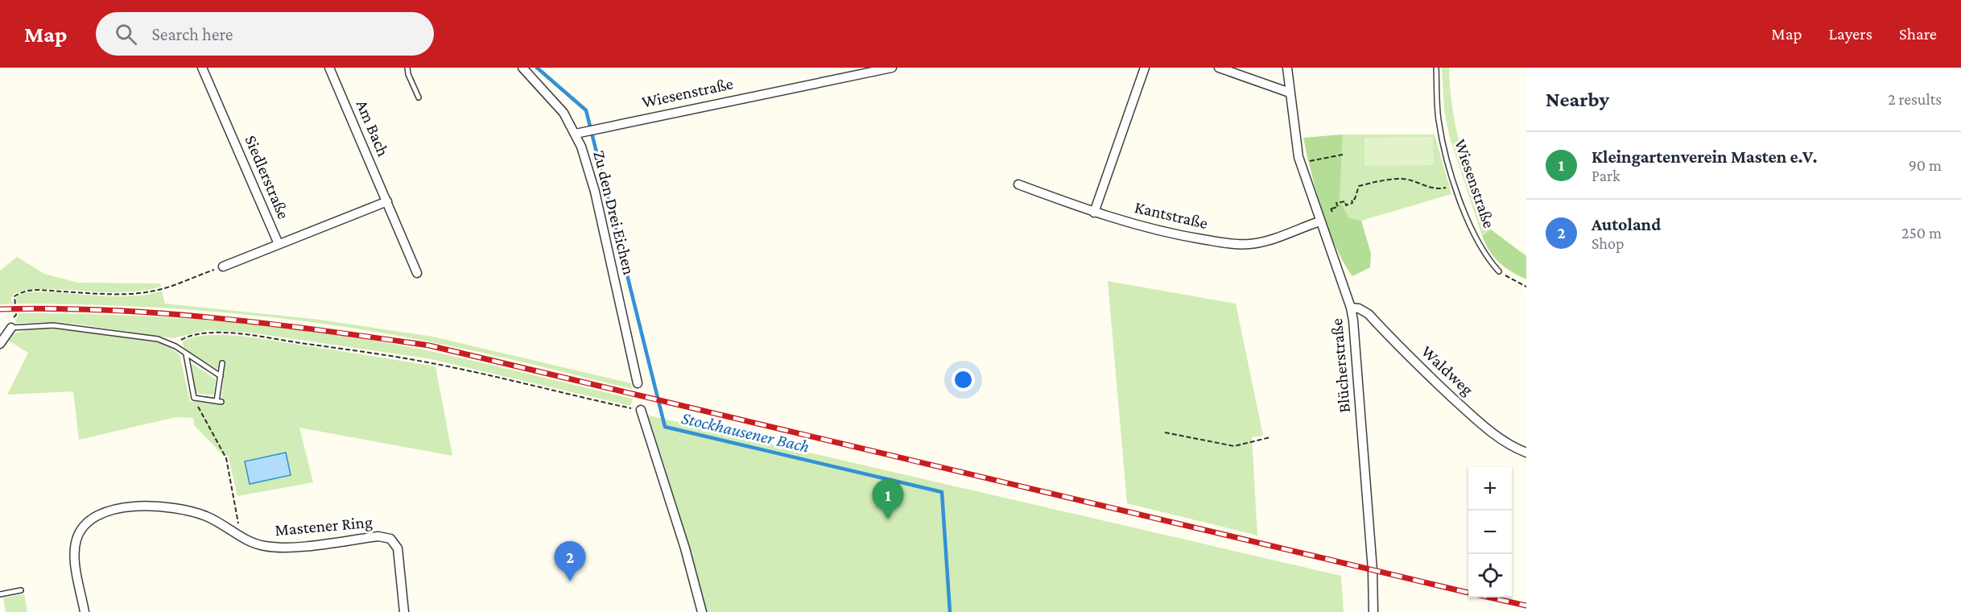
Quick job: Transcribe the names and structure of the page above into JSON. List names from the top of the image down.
{
  "streets": {
    "street": [
      "Wiesenstraße",
      "Am Bach",
      "Siedlerstraße",
      "Zu den Drei Eichen",
      "Kantstraße",
      "Blücherstraße",
      "Waldweg",
      "Mastener Ring"
    ]
  },
  "crossings": [
    ["Wiesenstraße", "Zu den Drei Eichen"],
    ["Kantstraße", "Blücherstraße"],
    ["Blücherstraße", "Waldweg"]
  ],
  "water": ["Stockhausener Bach"],
  "page": {
    "header": "Map",
    "search": "Search here",
    "nav": ["Map", "Layers", "Share"],
    "heading": ["Nearby", "2 results"],
    "list": [
      {
        "mark": "1",
        "name": "Kleingartenverein Masten e.V.",
        "note": "Park",
        "value": "90 m"
      },
      {
        "mark": "2",
        "name": "Autoland",
        "note": "Shop",
        "value": "250 m"
      }
    ],
    "map_buttons": ["+", "−"],
    "pins": ["1", "2"]
  }
}
